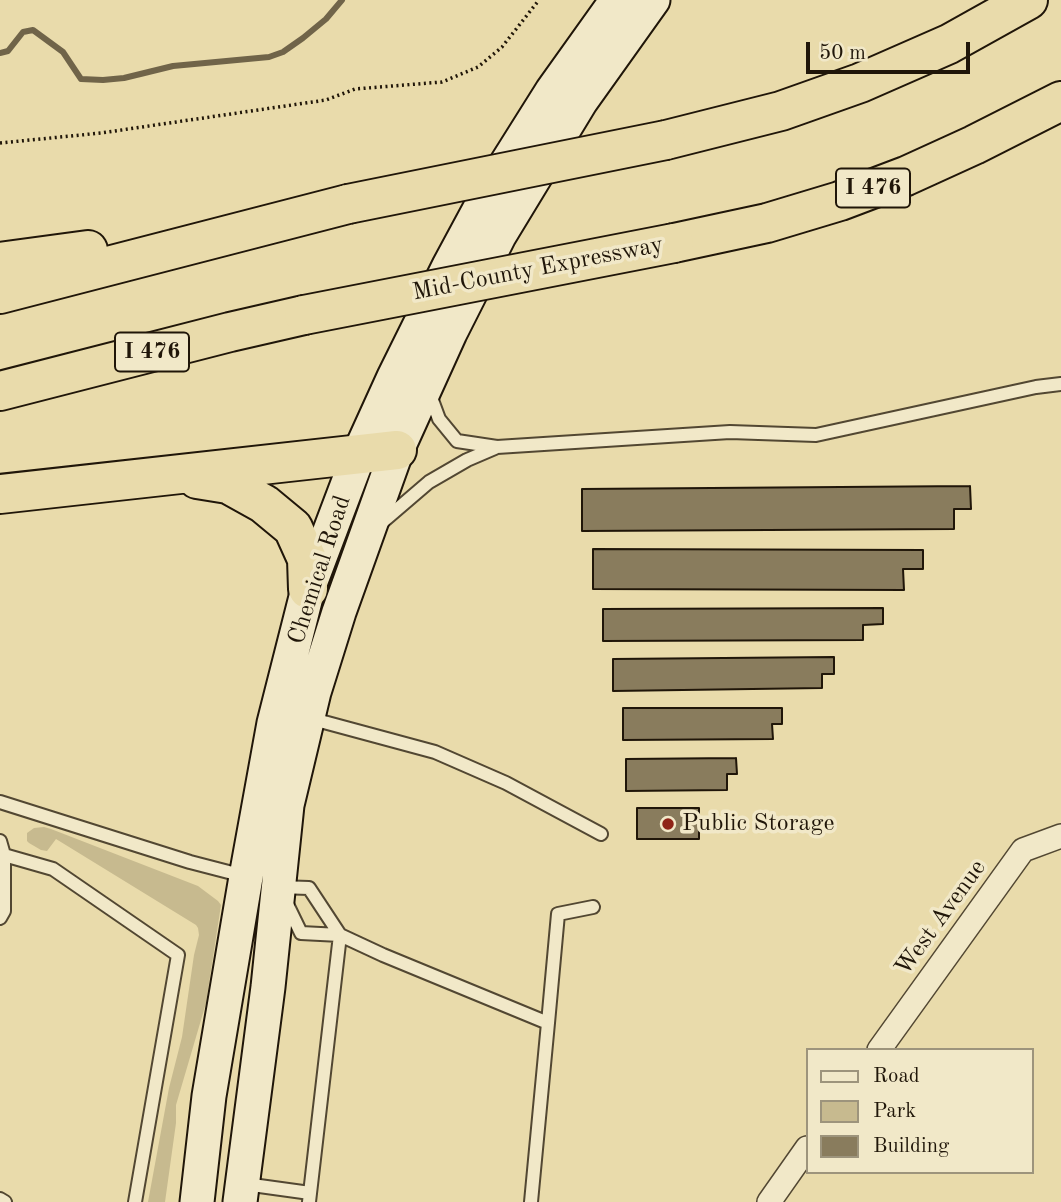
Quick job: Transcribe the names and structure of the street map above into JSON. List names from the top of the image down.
{
  "streets": {
    "highway": ["I 476", "Mid-County Expressway"],
    "main road": ["Chemical Road"],
    "street": ["West Avenue"]
  },
  "places": ["Public Storage"],
  "legend": ["Road", "Park", "Building"],
  "scale_bar": "50 m"
}
